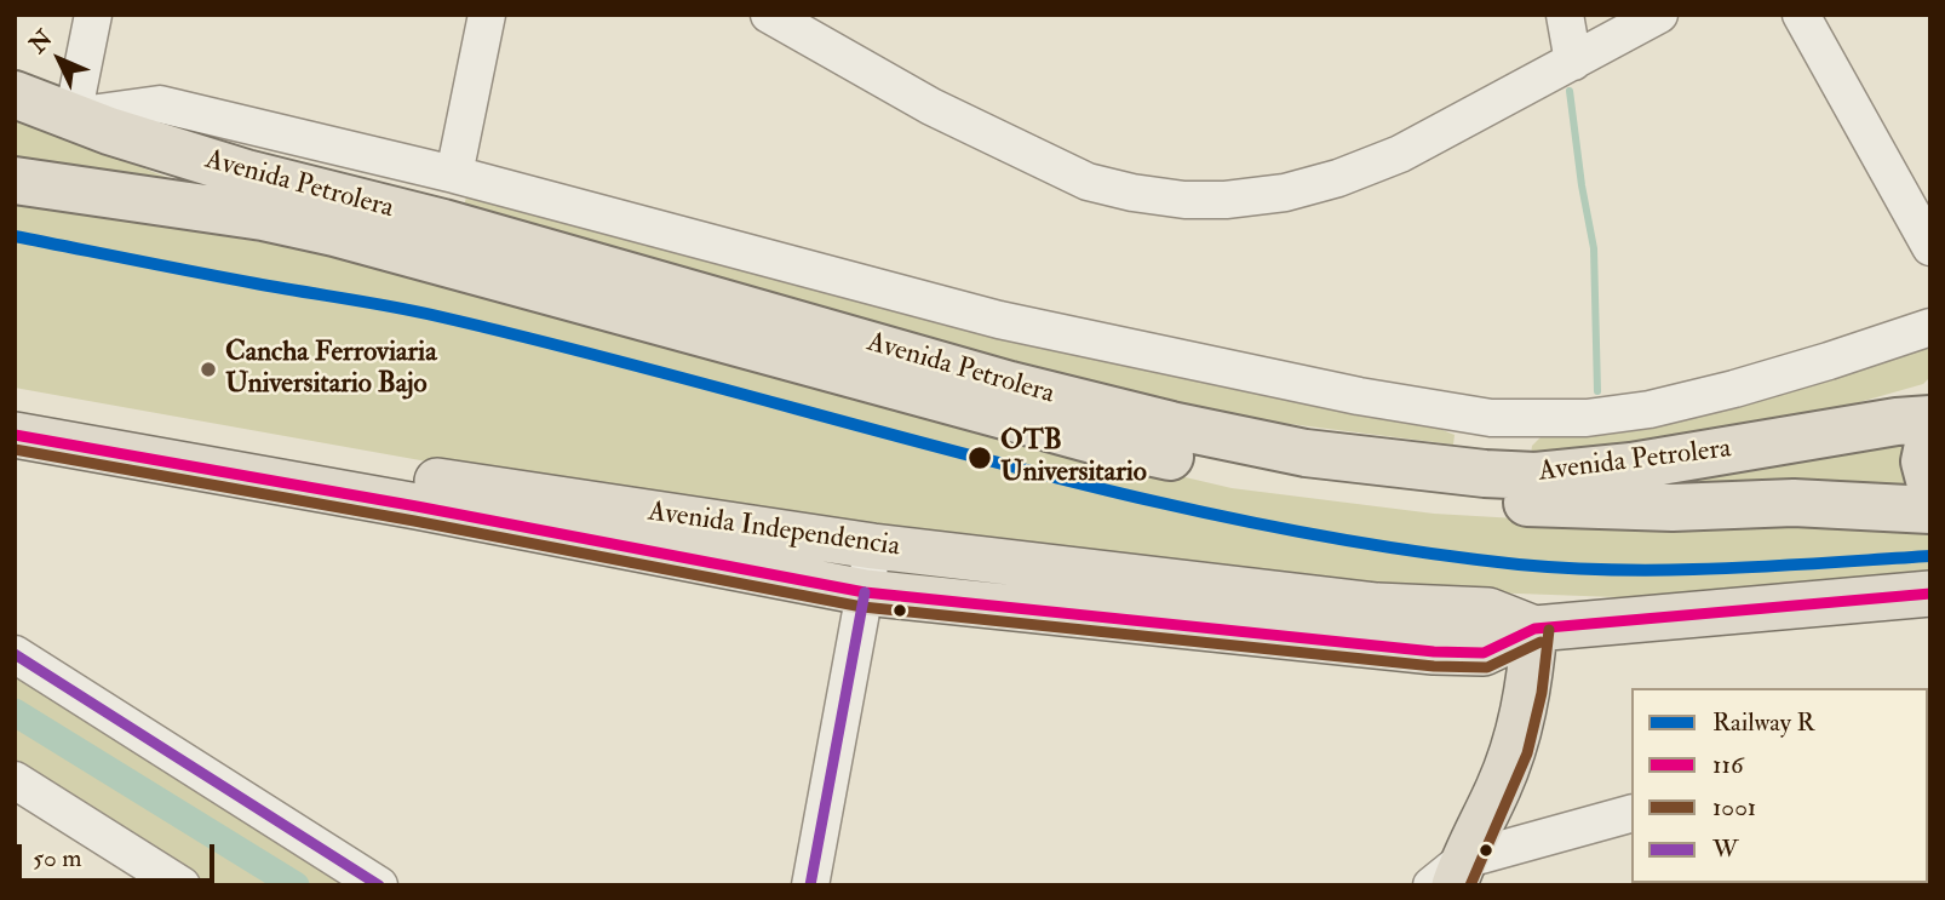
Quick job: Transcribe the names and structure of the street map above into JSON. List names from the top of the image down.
{
  "streets": {
    "highway": ["Avenida Petrolera"],
    "main road": ["Avenida Independencia"]
  },
  "places": ["Cancha Ferroviaria Universitario Bajo", "OTB Universitario"],
  "lines": [
    "rail line R",
    "transit line 116",
    "transit line 1001",
    "transit line W"
  ],
  "legend": [
    "Railway R",
    "116",
    "1001",
    "W"
  ],
  "scale_bar": "50 m",
  "north": "top left"
}
